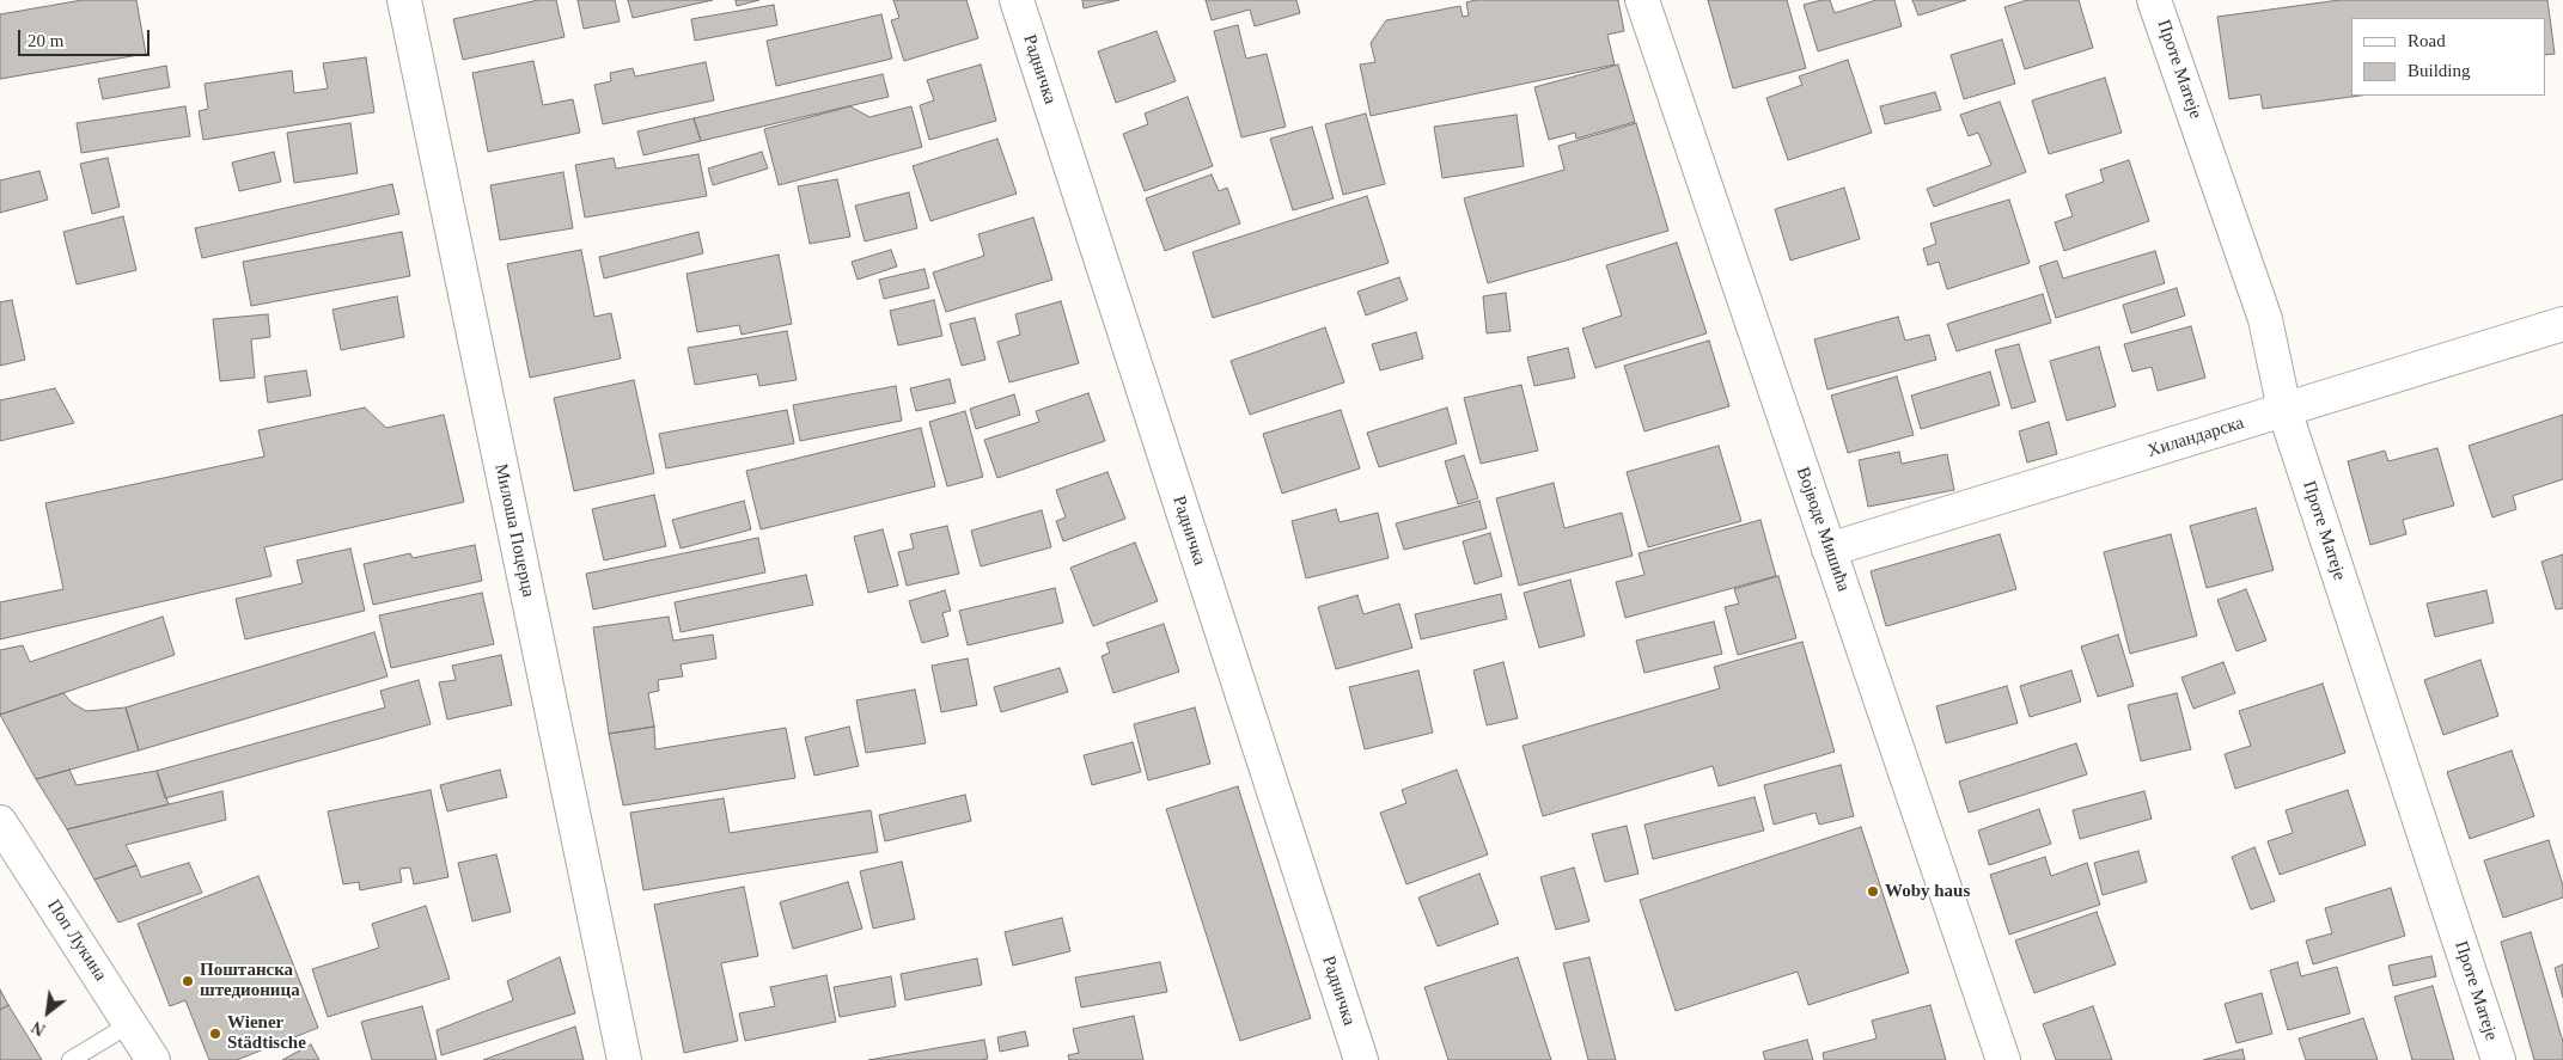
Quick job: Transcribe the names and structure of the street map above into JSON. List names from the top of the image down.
{
  "streets": {
    "street": [
      "Радничка",
      "Проте Матеје",
      "Хиландарска",
      "Војводе Мишића",
      "Милоша Поцерца",
      "Поп Лукина"
    ]
  },
  "crossings": [
    ["Проте Матеје", "Хиландарска"],
    ["Хиландарска", "Војводе Мишића"]
  ],
  "places": ["Woby haus", "Поштанска штедионица", "Wiener Städtische"],
  "legend": ["Road", "Building"],
  "scale_bar": "20 m",
  "north": "bottom left"
}
